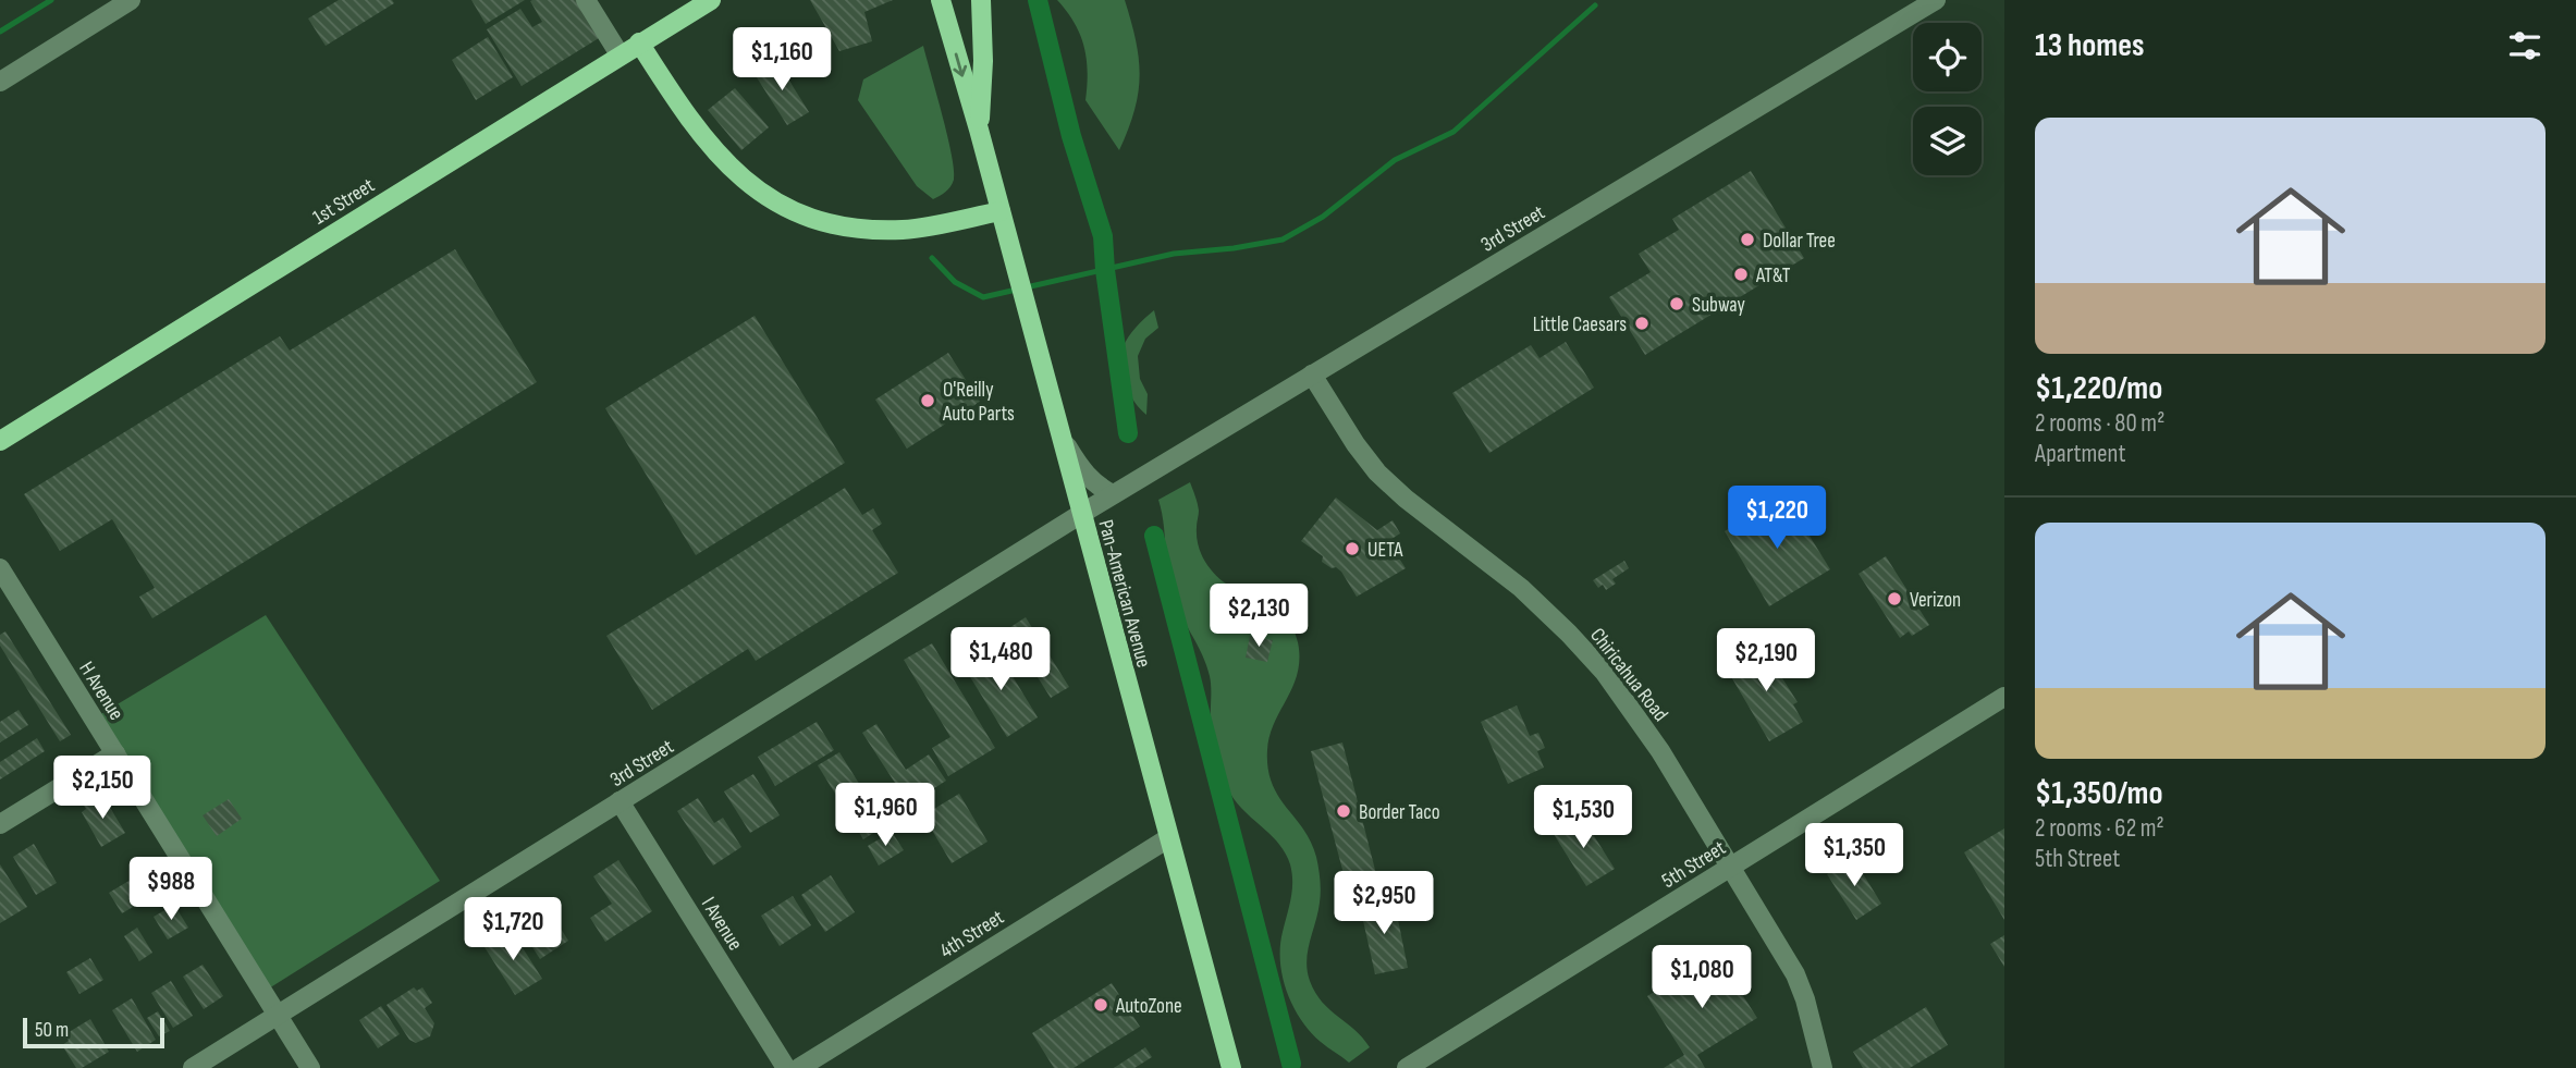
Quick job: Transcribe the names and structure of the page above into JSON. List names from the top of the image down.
{
  "streets": {
    "main road": ["1st Street", "Pan-American Avenue"],
    "street": [
      "3rd Street",
      "Chiricahua Road",
      "H Avenue",
      "5th Street",
      "I Avenue",
      "4th Street"
    ]
  },
  "crossings": [
    ["3rd Street", "Pan-American Avenue"],
    ["3rd Street", "Chiricahua Road"],
    ["3rd Street", "H Avenue"],
    ["3rd Street", "I Avenue"],
    ["Pan-American Avenue", "4th Street"],
    ["Chiricahua Road", "5th Street"]
  ],
  "places": [
    "Dollar Tree",
    "AT&T",
    "Subway",
    "Little Caesars",
    "O'Reilly Auto Parts",
    "UETA",
    "Verizon",
    "Border Taco",
    "AutoZone"
  ],
  "scale_bar": "50 m",
  "page": {
    "heading": "13 homes",
    "price": [
      "$1,160",
      "$1,220",
      "$2,130",
      "$1,480",
      "$2,190",
      "$2,150",
      "$1,960",
      "$1,530",
      "$1,350",
      "$988",
      "$2,950",
      "$1,720",
      "$1,080"
    ],
    "list": [
      {
        "name": "$1,220/mo",
        "note": "2 rooms · 80 m² · Apartment"
      },
      {
        "name": "$1,350/mo",
        "note": "2 rooms · 62 m² · 5th Street"
      }
    ],
    "scale": "50 m"
  }
}
